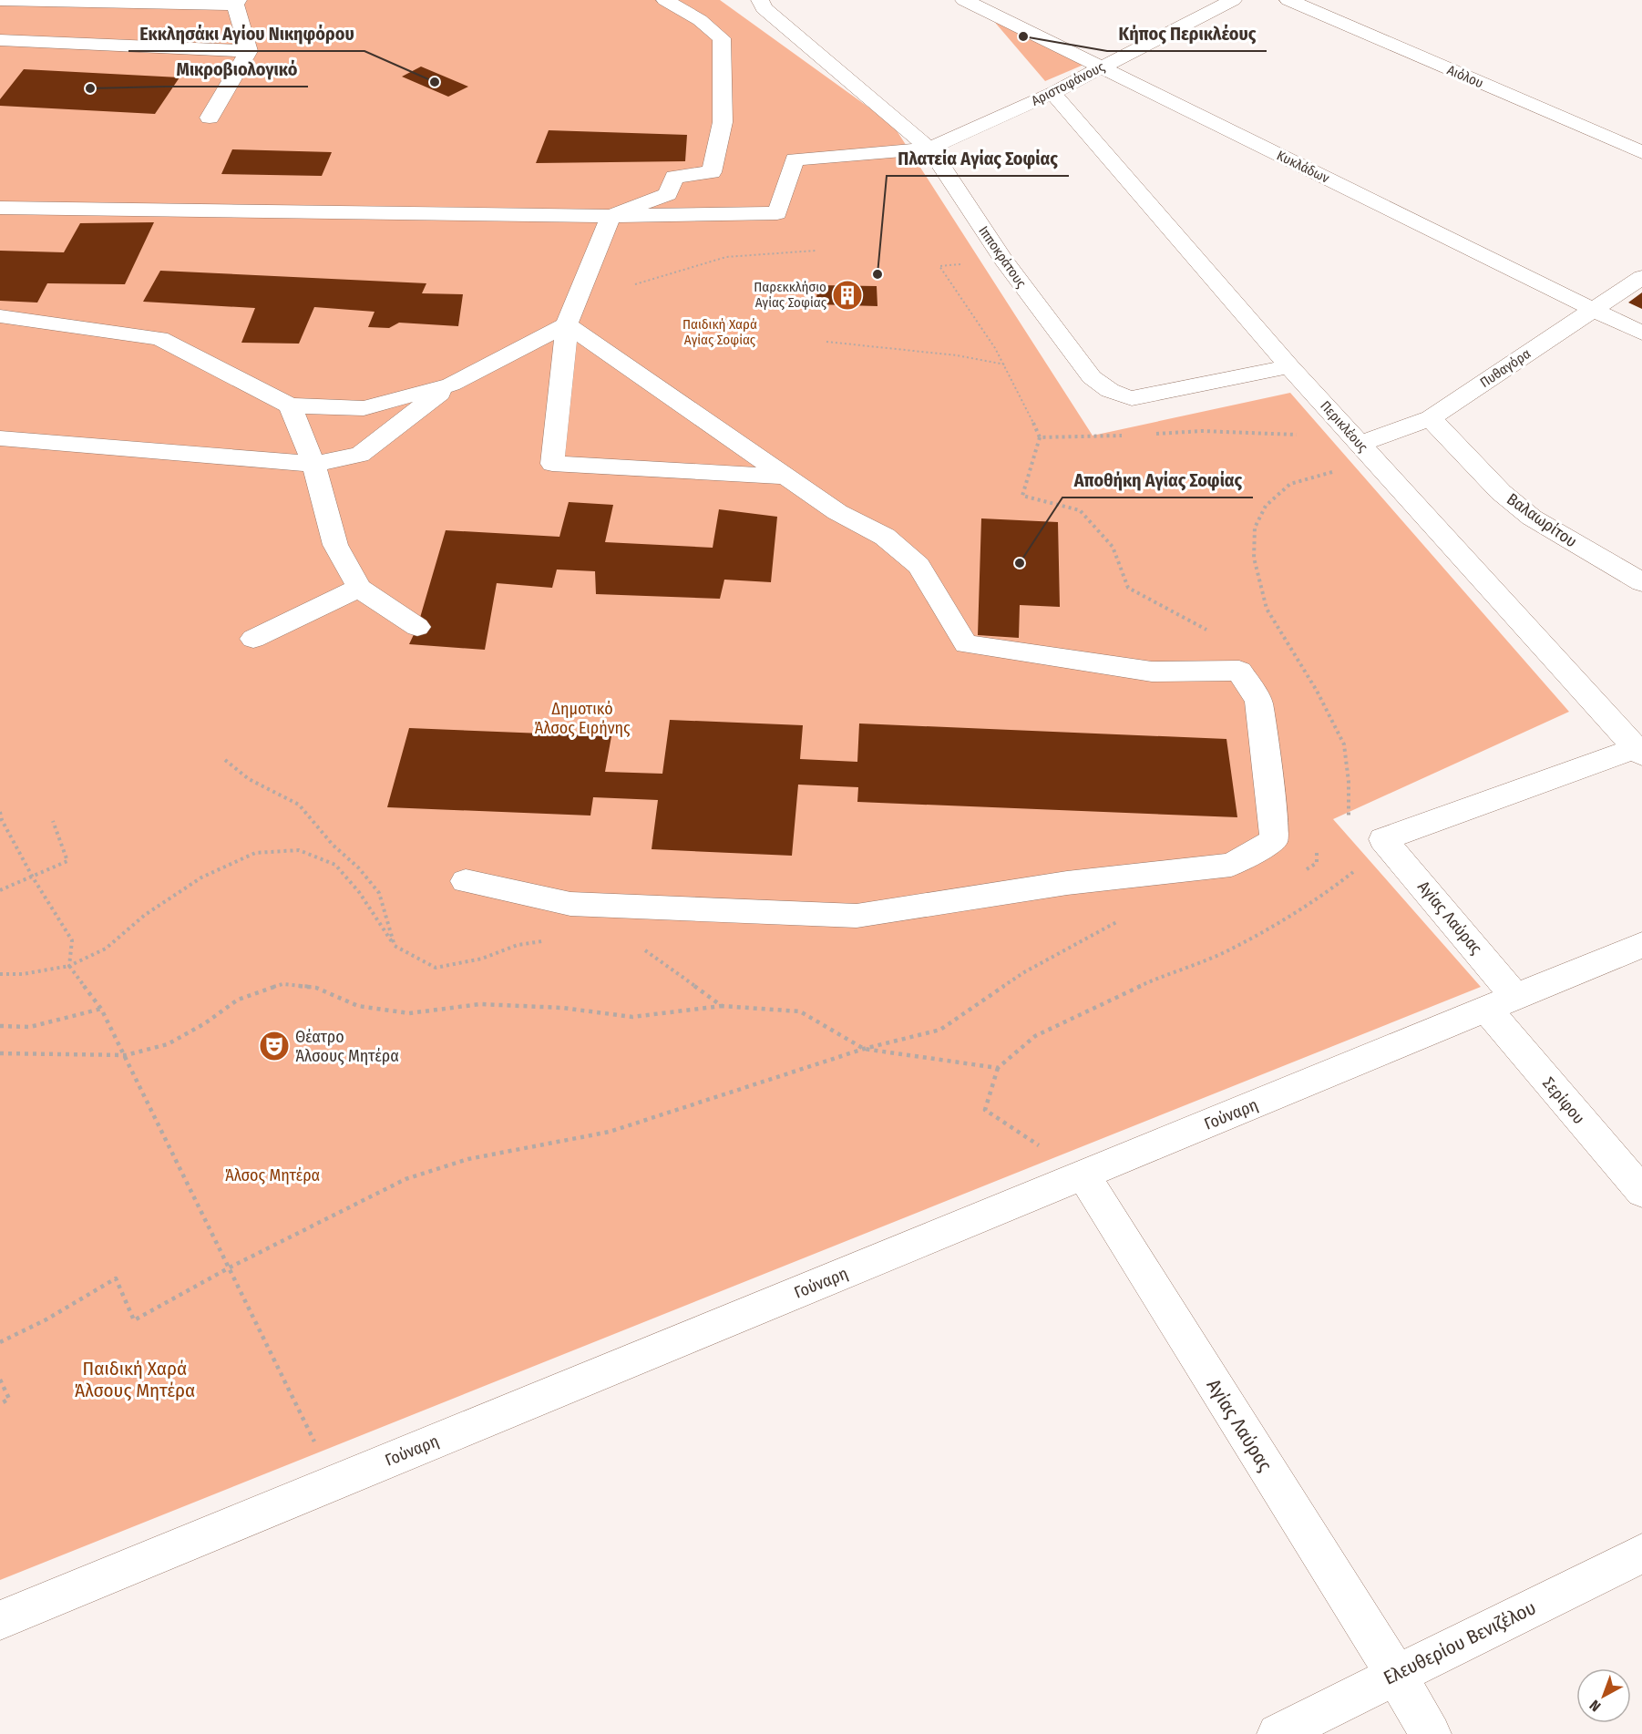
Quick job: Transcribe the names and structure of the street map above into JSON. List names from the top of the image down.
{
  "streets": {
    "street": [
      "Αιόλου",
      "Αριστοφάνους",
      "Κυκλάδων",
      "Ιπποκράτους",
      "Πυθαγόρα",
      "Περικλέους",
      "Βαλαωρίτου",
      "Αγίας Λαύρας",
      "Σερίφου",
      "Γούναρη",
      "Ελευθερίου Βενιζέλου"
    ]
  },
  "crossings": [
    ["Αριστοφάνους", "Κυκλάδων"],
    ["Αριστοφάνους", "Ιπποκράτους"],
    ["Αριστοφάνους", "Περικλέους"],
    ["Κυκλάδων", "Πυθαγόρα"],
    ["Ιπποκράτους", "Περικλέους"],
    ["Πυθαγόρα", "Περικλέους"],
    ["Πυθαγόρα", "Βαλαωρίτου"],
    ["Περικλέους", "Αγίας Λαύρας"],
    ["Αγίας Λαύρας", "Σερίφου"],
    ["Αγίας Λαύρας", "Γούναρη"],
    ["Αγίας Λαύρας", "Ελευθερίου Βενιζέλου"],
    ["Σερίφου", "Γούναρη"]
  ],
  "parks": [
    "Παιδική Χαρά Αγίας Σοφίας",
    "Δημοτικό Άλσος Ειρήνης",
    "Άλσος Μητέρα",
    "Παιδική Χαρά Άλσους Μητέρα"
  ],
  "places": {
    "other": [
      "Κήπος Περικλέους",
      "Εκκλησάκι Αγίου Νικηφόρου",
      "Μικροβιολογικό",
      "Πλατεία Αγίας Σοφίας",
      "Αποθήκη Αγίας Σοφίας"
    ],
    "building": ["Παρεκκλήσιο Αγίας Σοφίας"],
    "theatre": ["Θέατρο Άλσους Μητέρα"]
  },
  "north": "bottom left"
}
